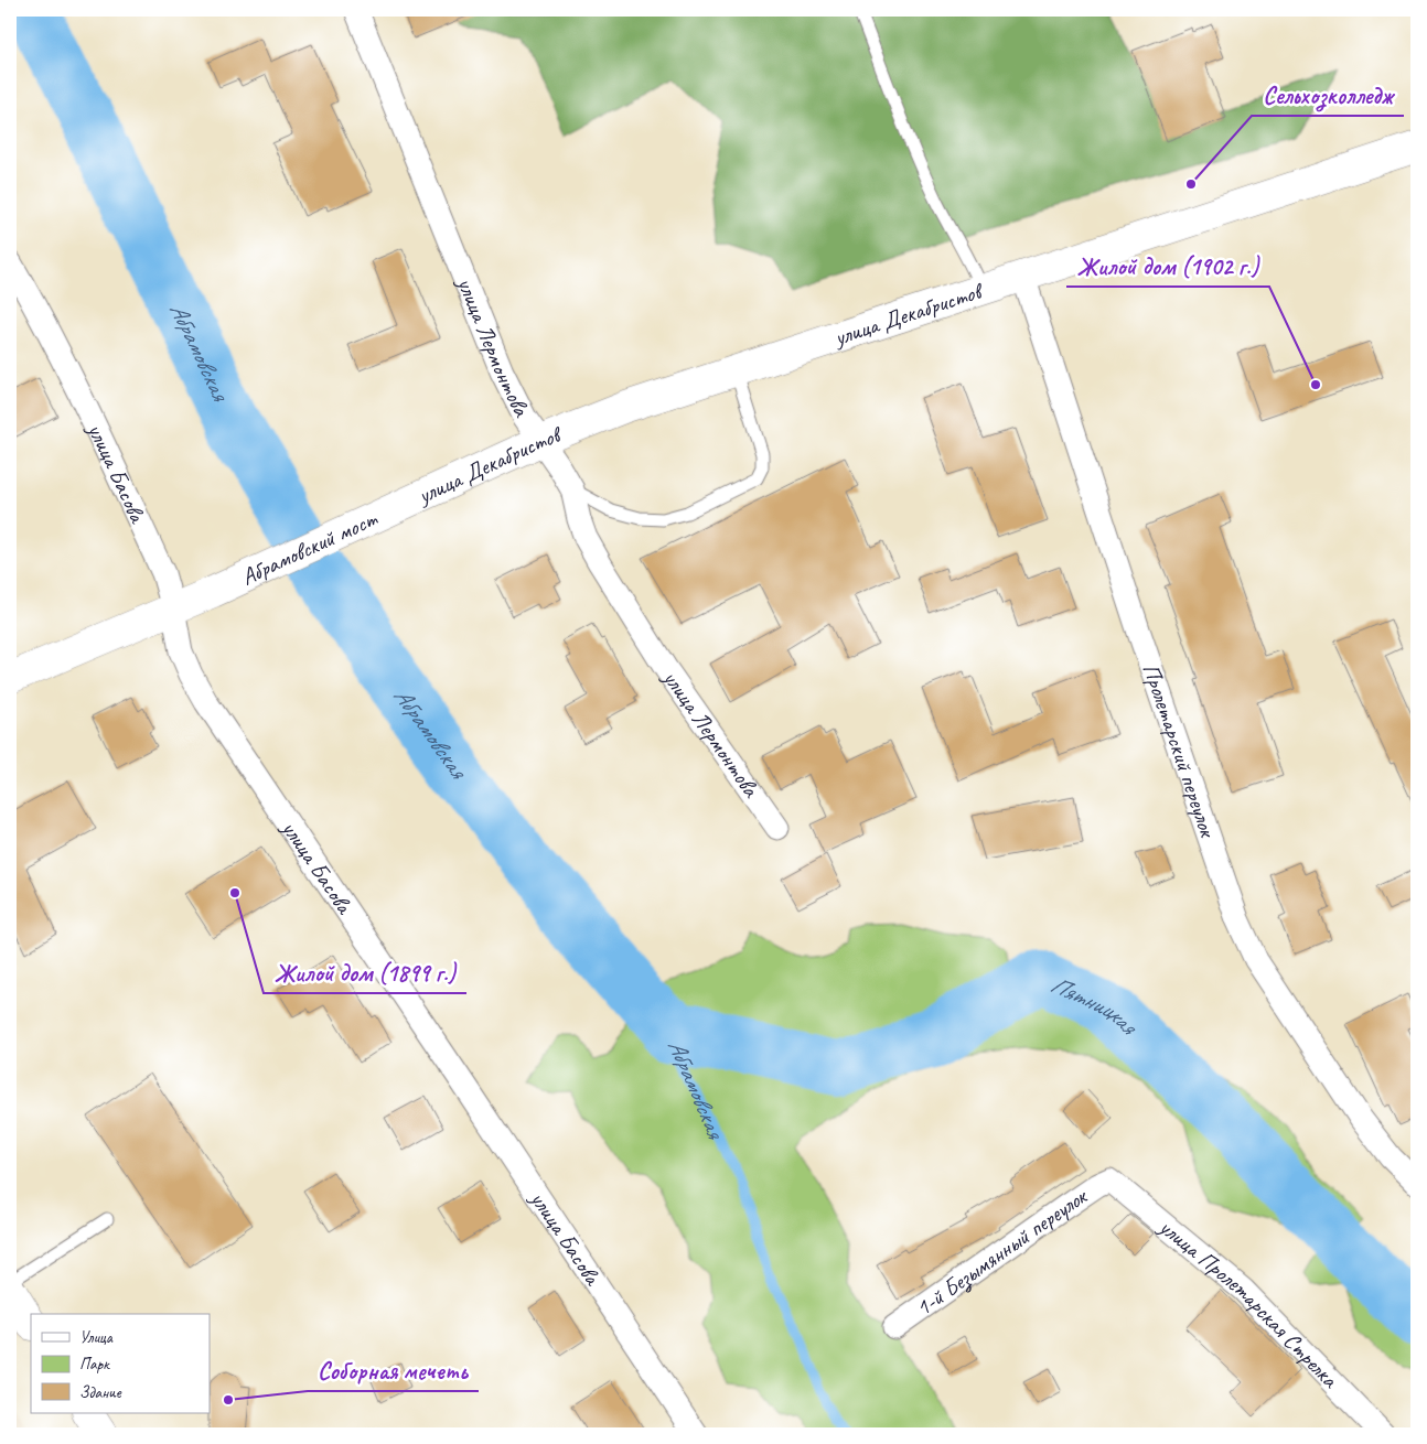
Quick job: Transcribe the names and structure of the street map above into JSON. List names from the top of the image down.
{
  "streets": {
    "street": [
      "улица Декабристов",
      "улица Лермонтова",
      "улица Басова",
      "Абрамовский мост",
      "Пролетарский переулок",
      "1-й Безымянный переулок",
      "улица Пролетарская Стрелка"
    ]
  },
  "crossings": [
    ["улица Декабристов", "улица Лермонтова"],
    ["улица Декабристов", "Абрамовский мост"],
    ["улица Декабристов", "Пролетарский переулок"],
    ["улица Басова", "Абрамовский мост"],
    ["1-й Безымянный переулок", "улица Пролетарская Стрелка"]
  ],
  "water": ["Абрамовская", "Пятницкая"],
  "places": [
    "Сельхозколледж",
    "Жилой дом (1902 г.)",
    "Жилой дом (1899 г.)",
    "Соборная мечеть"
  ],
  "legend": ["Улица", "Парк", "Здание"]
}
